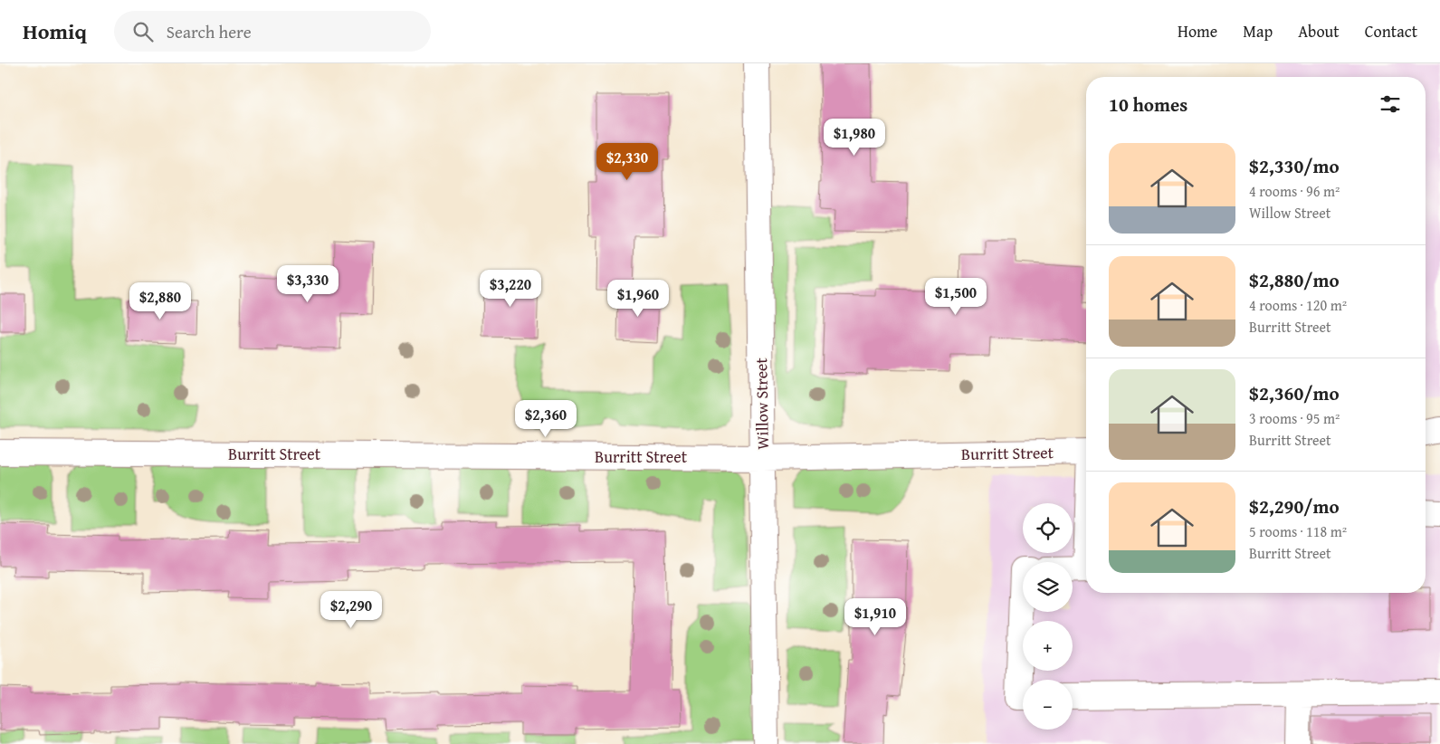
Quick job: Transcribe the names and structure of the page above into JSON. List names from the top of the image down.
{
  "streets": {
    "street": ["Willow Street", "Burritt Street"]
  },
  "crossings": [
    ["Willow Street", "Burritt Street"]
  ],
  "page": {
    "header": "Homiq",
    "search": "Search here",
    "nav": [
      "Home",
      "Map",
      "About",
      "Contact"
    ],
    "heading": "10 homes",
    "price": [
      "$1,980",
      "$2,330",
      "$3,330",
      "$3,220",
      "$1,500",
      "$1,960",
      "$2,880",
      "$2,360",
      "$2,290",
      "$1,910"
    ],
    "list": [
      {
        "name": "$2,330/mo",
        "note": "4 rooms · 96 m² · Willow Street"
      },
      {
        "name": "$2,880/mo",
        "note": "4 rooms · 120 m² · Burritt Street"
      },
      {
        "name": "$2,360/mo",
        "note": "3 rooms · 95 m² · Burritt Street"
      },
      {
        "name": "$2,290/mo",
        "note": "5 rooms · 118 m² · Burritt Street"
      }
    ],
    "map_buttons": ["+", "−"]
  }
}
